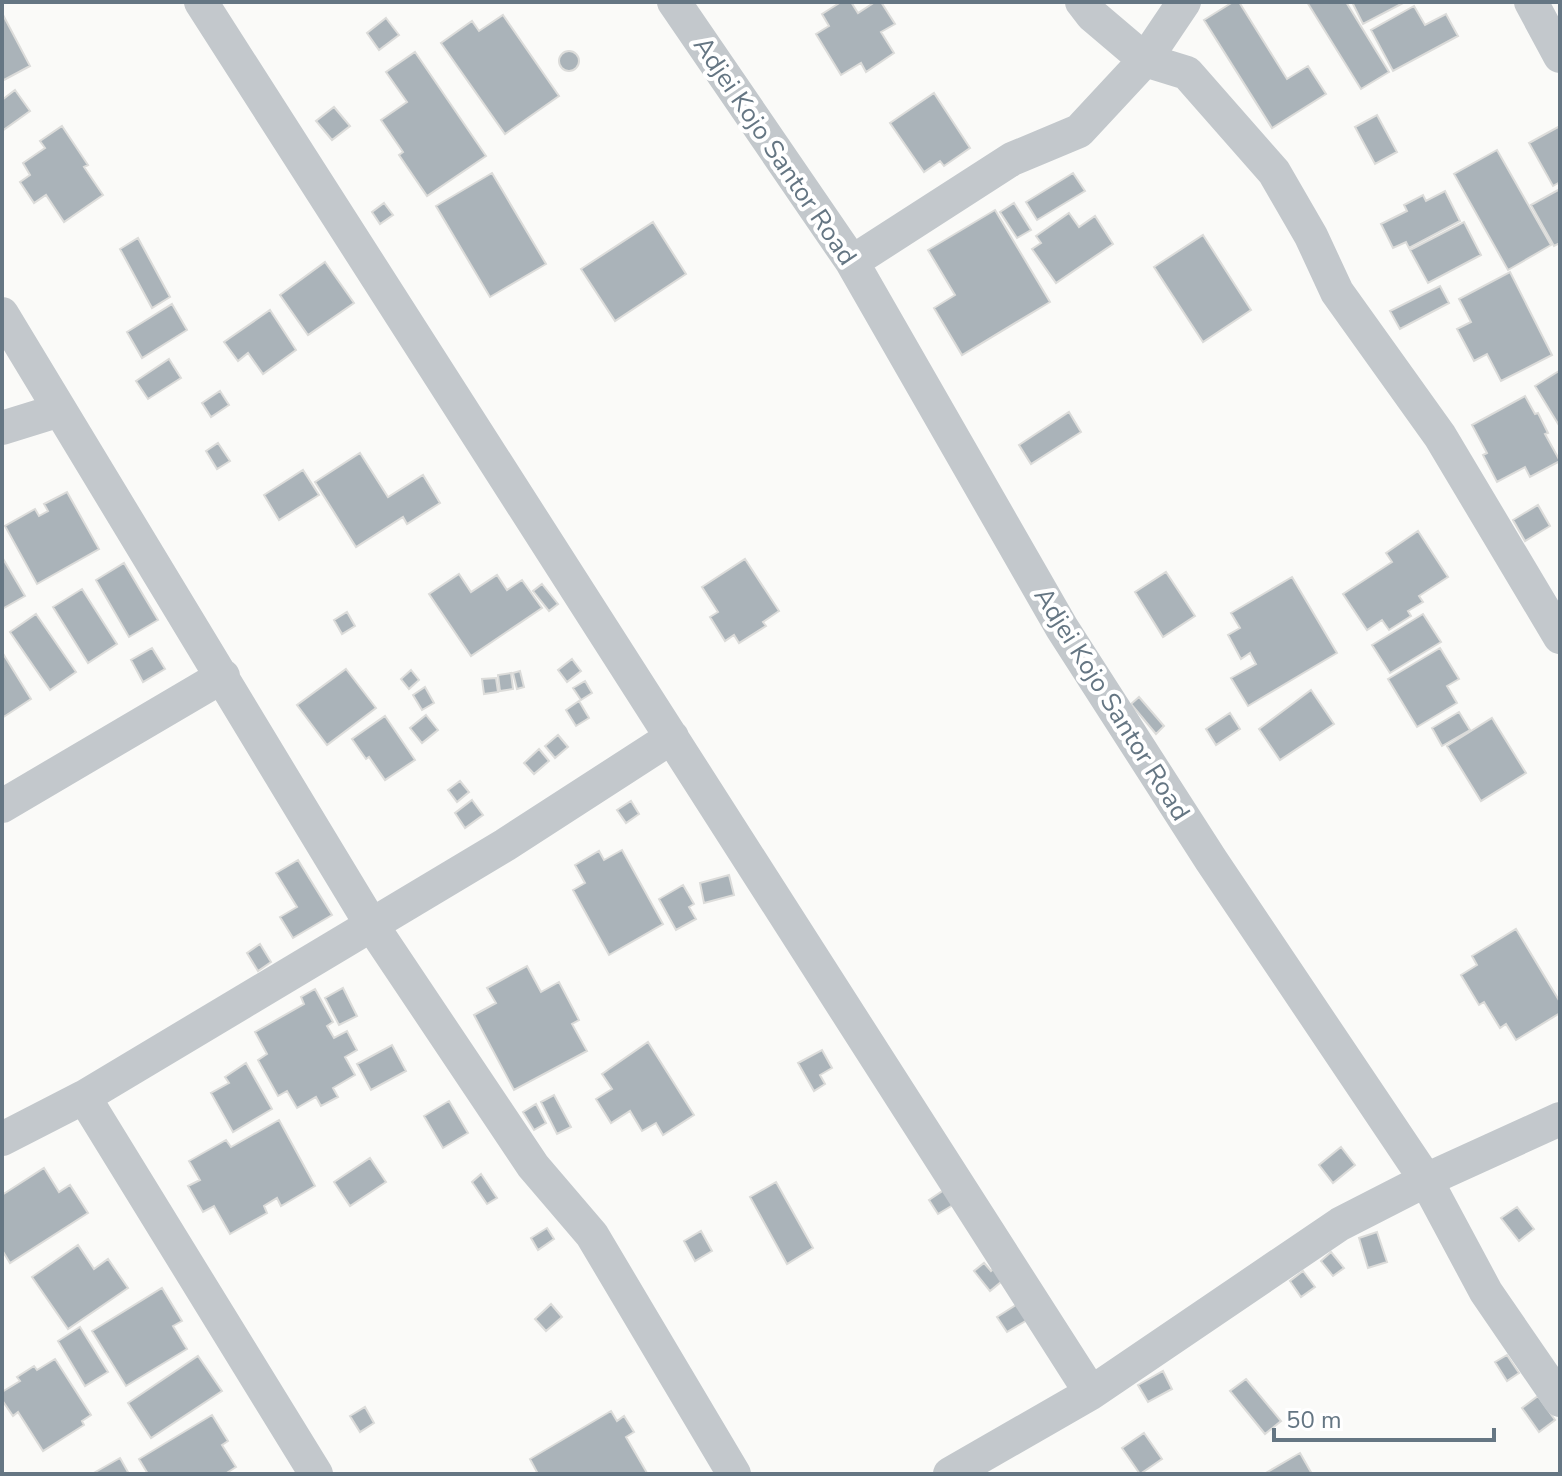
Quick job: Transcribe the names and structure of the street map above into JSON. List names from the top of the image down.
{
  "streets": {
    "street": ["Adjei Kojo Santor Road"]
  },
  "scale_bar": "50 m"
}
